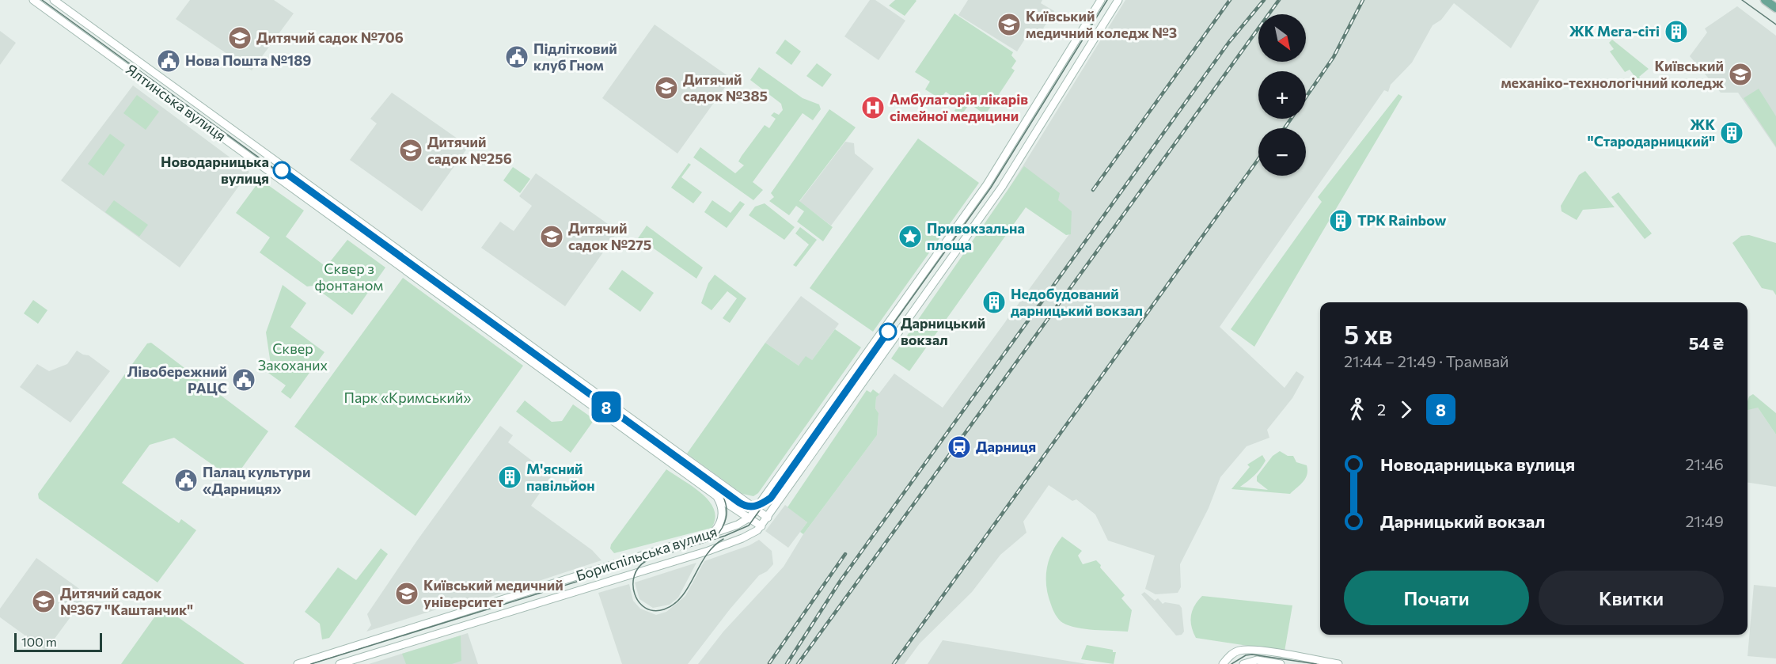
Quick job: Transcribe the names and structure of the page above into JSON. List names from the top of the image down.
{
  "streets": {
    "main road": ["Ялтинська вулиця", "Бориспільська вулиця"]
  },
  "crossings": [
    ["Ялтинська вулиця", "Бориспільська вулиця"]
  ],
  "parks": ["Сквер з фонтаном", "Сквер Закоханих", "Парк «Кримський»"],
  "places": {
    "school or university": [
      "Київський медичний коледж №3",
      "Дитячий садок №706",
      "Київський механіко-технологічний коледж",
      "Дитячий садок №385",
      "Дитячий садок №256",
      "Дитячий садок №275",
      "Київський медичний університет",
      "Дитячий садок №367 \"Каштанчик\""
    ],
    "building": [
      "ЖК Мега-сіті",
      "ЖК \"Стародарницкий\"",
      "ТРК Rainbow",
      "Недобудований дарницький вокзал",
      "М'ясний павільйон"
    ],
    "public building": [
      "Підлітковий клуб Гном",
      "Нова Пошта №189",
      "Лівобережний РАЦС",
      "Палац культури «Дарниця»"
    ],
    "hospital": ["Амбулаторія лікарів сімейної медицини"],
    "other": ["Новодарницька вулиця", "Дарницький вокзал"],
    "place": ["Привокзальна площа"],
    "station": ["Дарниця"]
  },
  "lines": ["tram line 8"],
  "scale_bar": "100 m",
  "north": "bottom right",
  "page": {
    "on_map": "8",
    "map_buttons": ["+", "−"],
    "heading": ["5 хв", "21:44 – 21:49 · Трамвай", "54 ₴"],
    "legs": ["2", "8"],
    "list": [
      {
        "name": "Новодарницька вулиця",
        "value": "21:46"
      },
      {
        "name": "Дарницький вокзал",
        "value": "21:49"
      }
    ],
    "buttons": ["Почати", "Квитки"],
    "scale": "100 m"
  }
}
